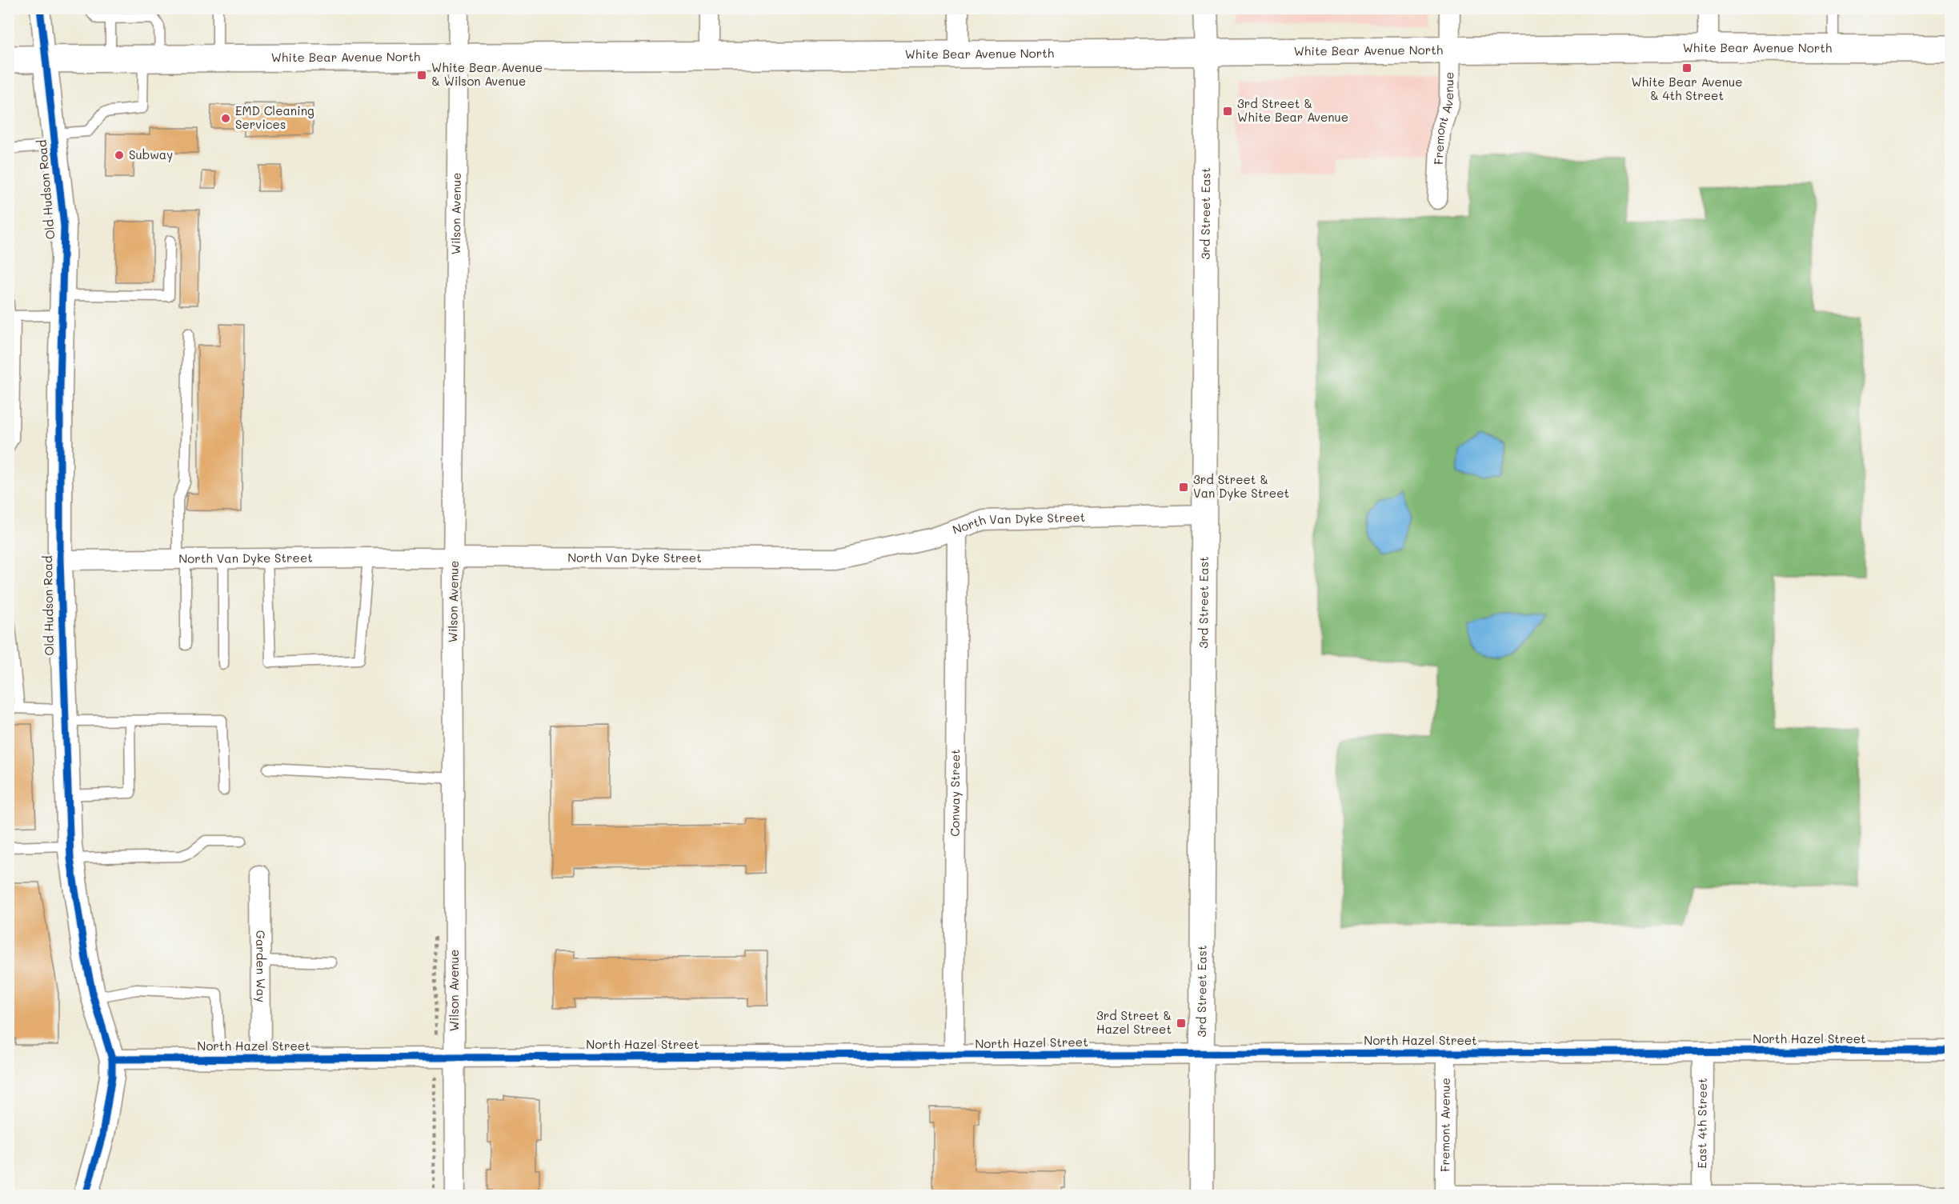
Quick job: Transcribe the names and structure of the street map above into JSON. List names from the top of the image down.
{
  "streets": {
    "main road": ["White Bear Avenue North"],
    "street": [
      "Fremont Avenue",
      "Old Hudson Road",
      "3rd Street East",
      "Wilson Avenue",
      "North Van Dyke Street",
      "Conway Street",
      "Garden Way",
      "North Hazel Street",
      "East 4th Street"
    ]
  },
  "crossings": [
    ["White Bear Avenue North", "Fremont Avenue"],
    ["White Bear Avenue North", "Old Hudson Road"],
    ["White Bear Avenue North", "3rd Street East"],
    ["White Bear Avenue North", "Wilson Avenue"],
    ["Fremont Avenue", "North Hazel Street"],
    ["Old Hudson Road", "North Van Dyke Street"],
    ["Old Hudson Road", "North Hazel Street"],
    ["3rd Street East", "North Van Dyke Street"],
    ["3rd Street East", "North Hazel Street"],
    ["Wilson Avenue", "North Van Dyke Street"],
    ["Wilson Avenue", "North Hazel Street"],
    ["North Van Dyke Street", "Conway Street"],
    ["Conway Street", "North Hazel Street"],
    ["Garden Way", "North Hazel Street"],
    ["North Hazel Street", "East 4th Street"]
  ],
  "places": {
    "transit": [
      "White Bear Avenue & 4th Street",
      "White Bear Avenue & Wilson Avenue",
      "3rd Street & White Bear Avenue",
      "3rd Street & Van Dyke Street",
      "3rd Street & Hazel Street"
    ],
    "other": ["EMD Cleaning Services", "Subway"]
  }
}
